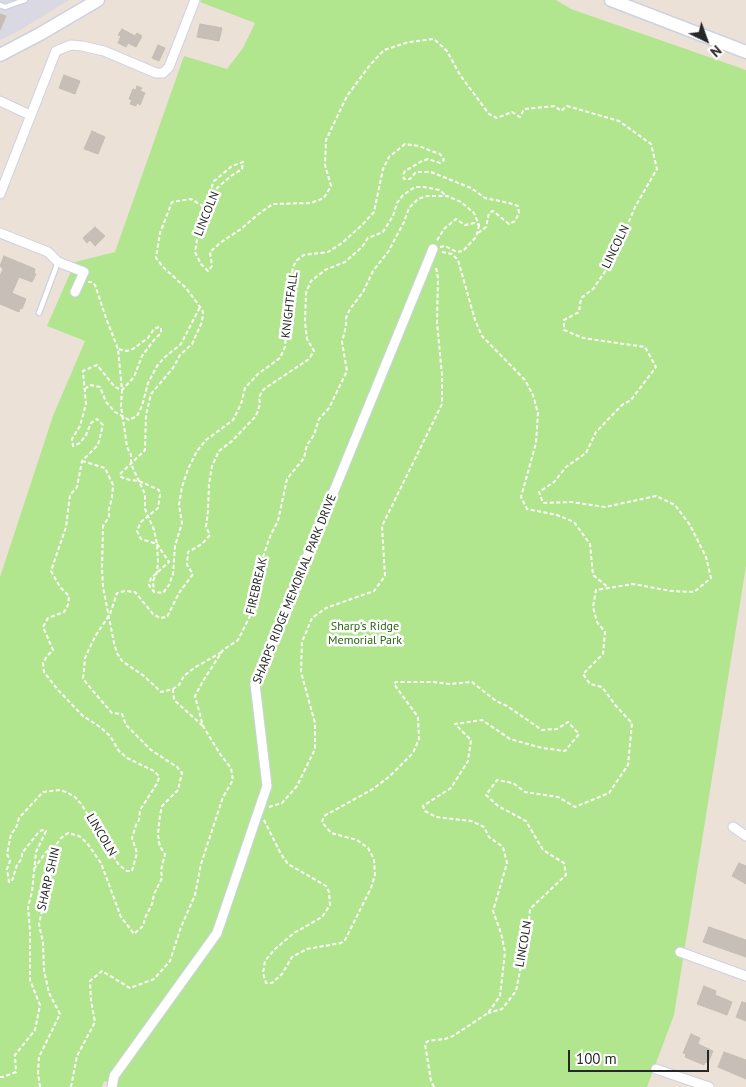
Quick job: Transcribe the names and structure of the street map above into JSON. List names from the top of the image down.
{
  "streets": {
    "street": ["SHARPS RIDGE MEMORIAL PARK DRIVE"],
    "path": [
      "LINCOLN",
      "KNIGHTFALL",
      "FIREBREAK",
      "SHARP SHIN"
    ]
  },
  "crossings": [
    ["FIREBREAK", "SHARP SHIN"]
  ],
  "parks": ["Sharp's Ridge Memorial Park"],
  "scale_bar": "100 m",
  "north": "bottom right"
}
